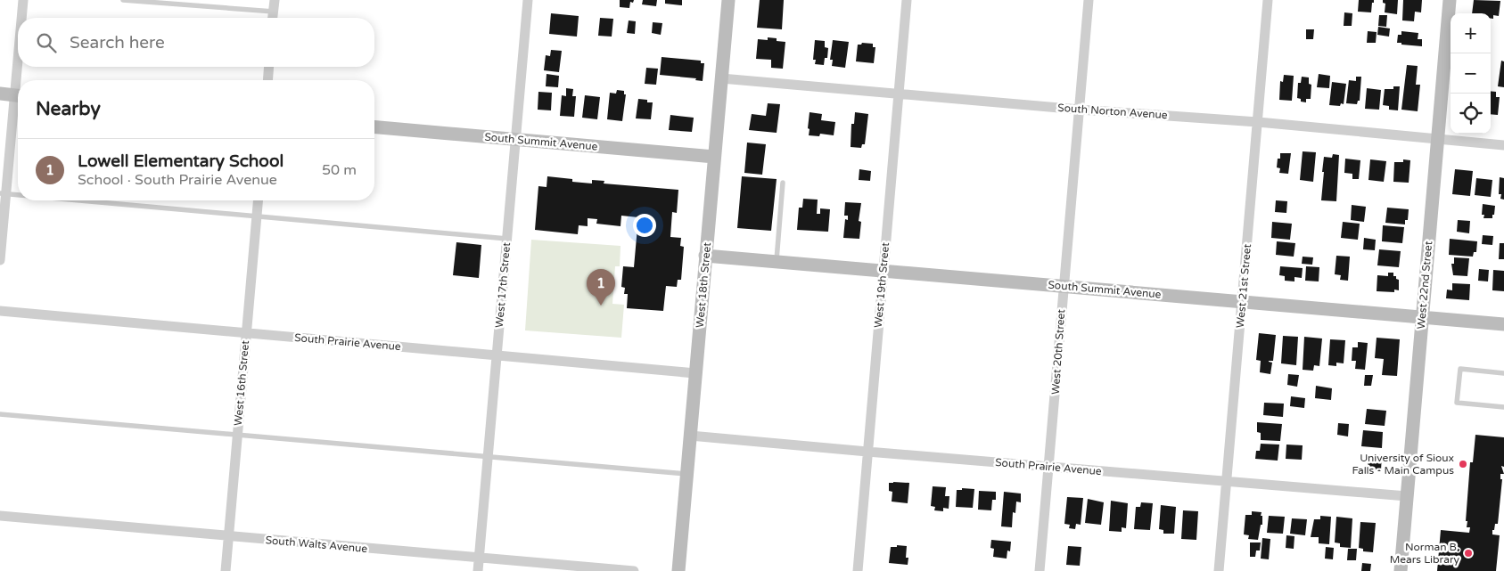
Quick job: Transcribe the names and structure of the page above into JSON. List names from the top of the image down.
{
  "streets": {
    "street": [
      "South Norton Avenue",
      "South Summit Avenue",
      "West 17th Street",
      "West 18th Street",
      "West 19th Street",
      "West 22nd Street",
      "West 21st Street",
      "South Prairie Avenue",
      "West 20th Street",
      "West 16th Street",
      "South Walts Avenue"
    ]
  },
  "crossings": [
    ["South Norton Avenue", "West 18th Street"],
    ["South Norton Avenue", "West 19th Street"],
    ["South Norton Avenue", "West 22nd Street"],
    ["South Norton Avenue", "West 21st Street"],
    ["South Norton Avenue", "West 20th Street"],
    ["South Summit Avenue", "West 17th Street"],
    ["South Summit Avenue", "West 18th Street"],
    ["South Summit Avenue", "West 19th Street"],
    ["South Summit Avenue", "West 22nd Street"],
    ["South Summit Avenue", "West 21st Street"],
    ["South Summit Avenue", "West 20th Street"],
    ["West 17th Street", "South Prairie Avenue"],
    ["West 17th Street", "South Walts Avenue"],
    ["West 18th Street", "South Prairie Avenue"],
    ["West 19th Street", "South Prairie Avenue"],
    ["West 22nd Street", "South Prairie Avenue"],
    ["West 21st Street", "South Prairie Avenue"],
    ["South Prairie Avenue", "West 20th Street"],
    ["South Prairie Avenue", "West 16th Street"],
    ["West 16th Street", "South Walts Avenue"]
  ],
  "places": ["University of Sioux Falls - Main Campus", "Norman B. Mears Library"],
  "page": {
    "map_buttons": ["+", "−"],
    "search": "Search here",
    "heading": "Nearby",
    "list": [
      {
        "mark": "1",
        "name": "Lowell Elementary School",
        "note": "School · South Prairie Avenue",
        "value": "50 m"
      }
    ],
    "pins": "1"
  }
}
